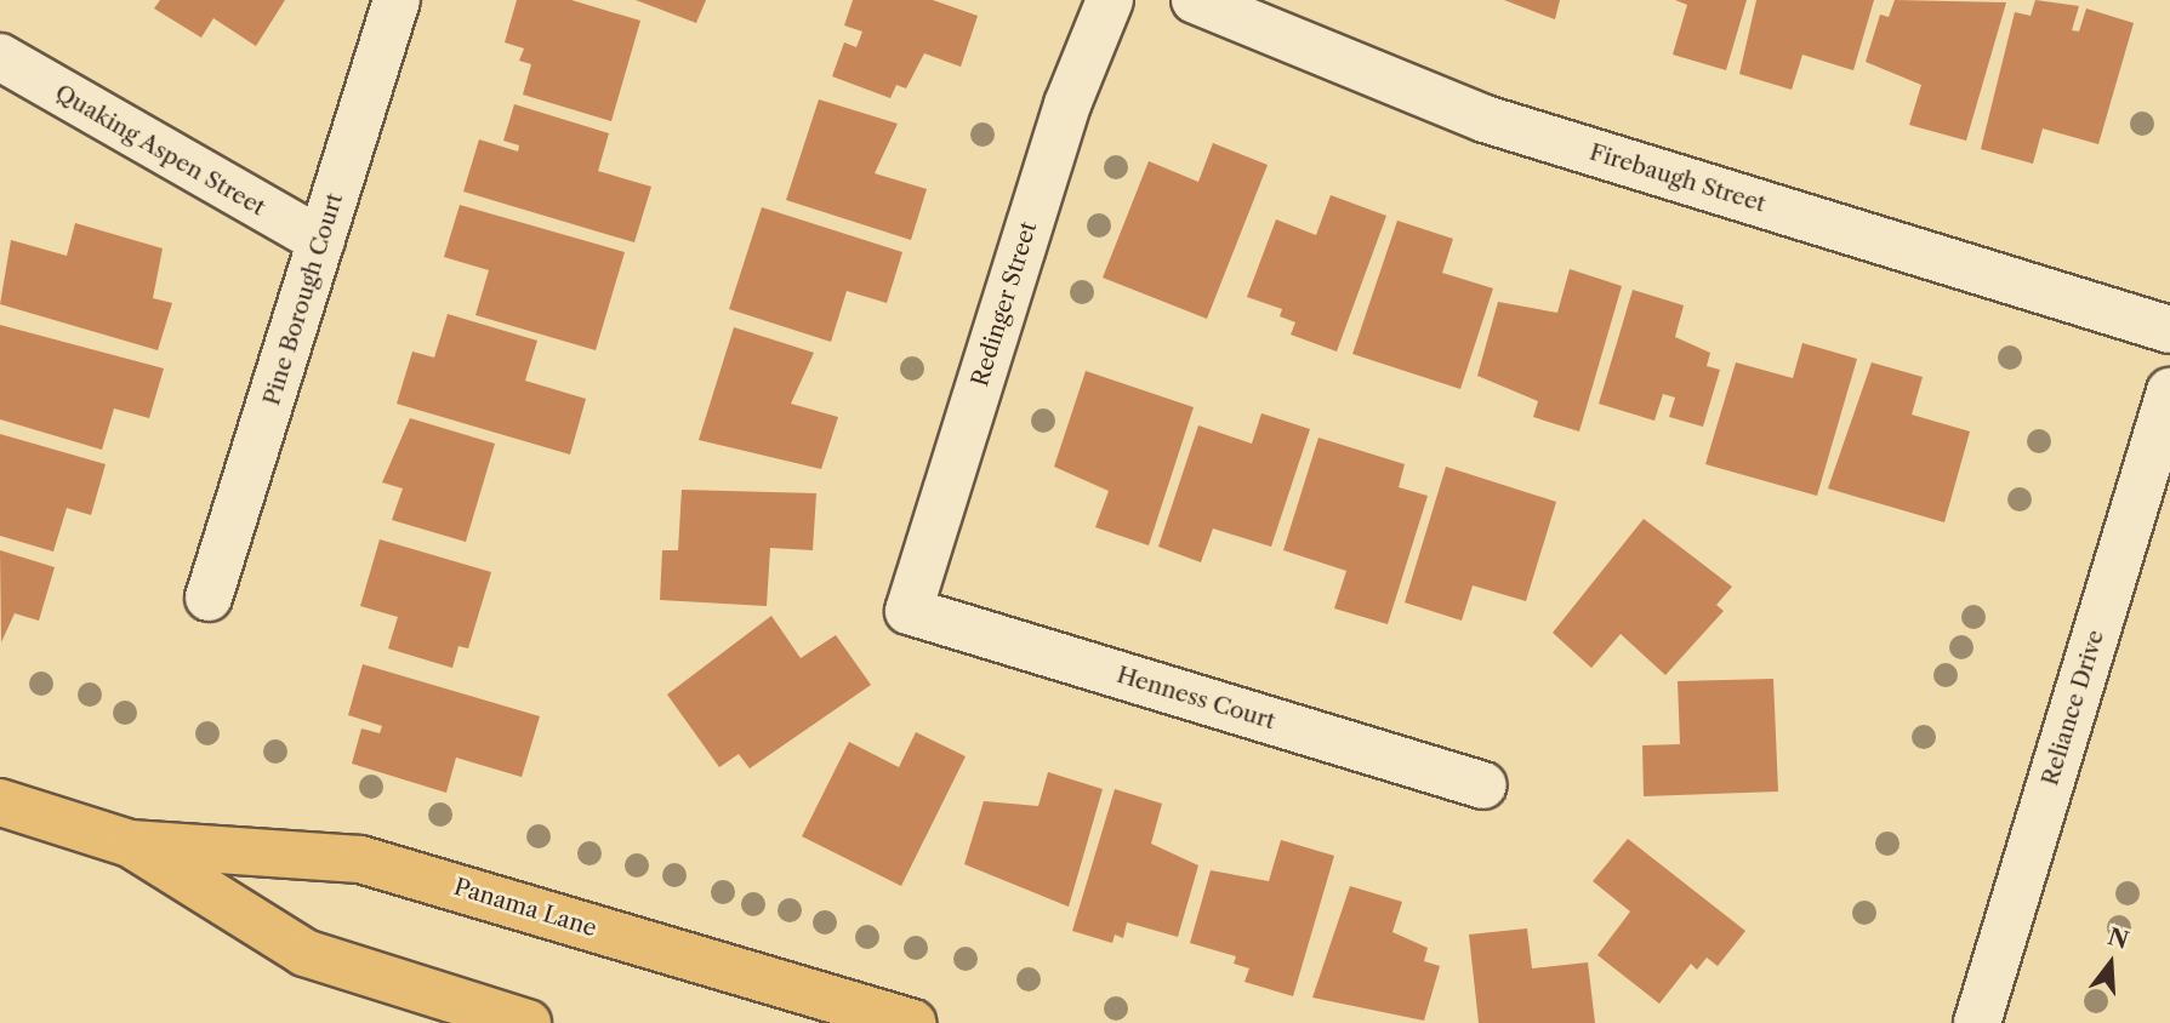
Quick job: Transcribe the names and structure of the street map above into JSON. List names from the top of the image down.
{
  "streets": {
    "main road": ["Panama Lane"],
    "street": [
      "Quaking Aspen Street",
      "Firebaugh Street",
      "Pine Borough Court",
      "Redinger Street",
      "Henness Court",
      "Reliance Drive"
    ]
  },
  "crossings": [
    ["Quaking Aspen Street", "Pine Borough Court"],
    ["Redinger Street", "Henness Court"]
  ],
  "north": "top"
}
